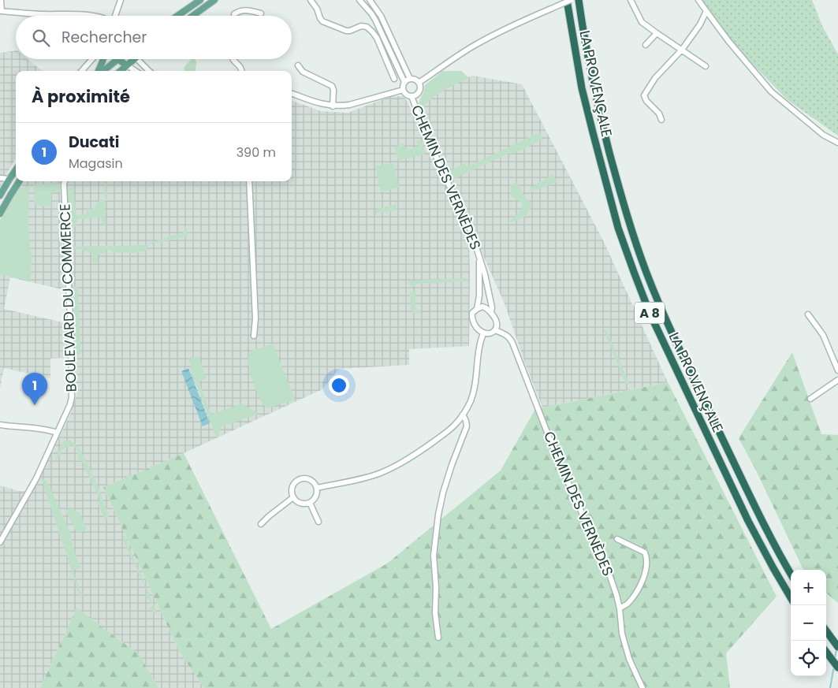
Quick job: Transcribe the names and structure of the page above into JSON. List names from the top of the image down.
{
  "streets": {
    "highway": ["LA PROVENÇALE", "A 8"],
    "street": ["CHEMIN DES VERNÈDES", "BOULEVARD DU COMMERCE"]
  },
  "page": {
    "search": "Rechercher",
    "heading": "À proximité",
    "list": [
      {
        "mark": "1",
        "name": "Ducati",
        "note": "Magasin",
        "value": "390 m"
      }
    ],
    "pins": "1",
    "map_buttons": ["+", "−"]
  }
}
